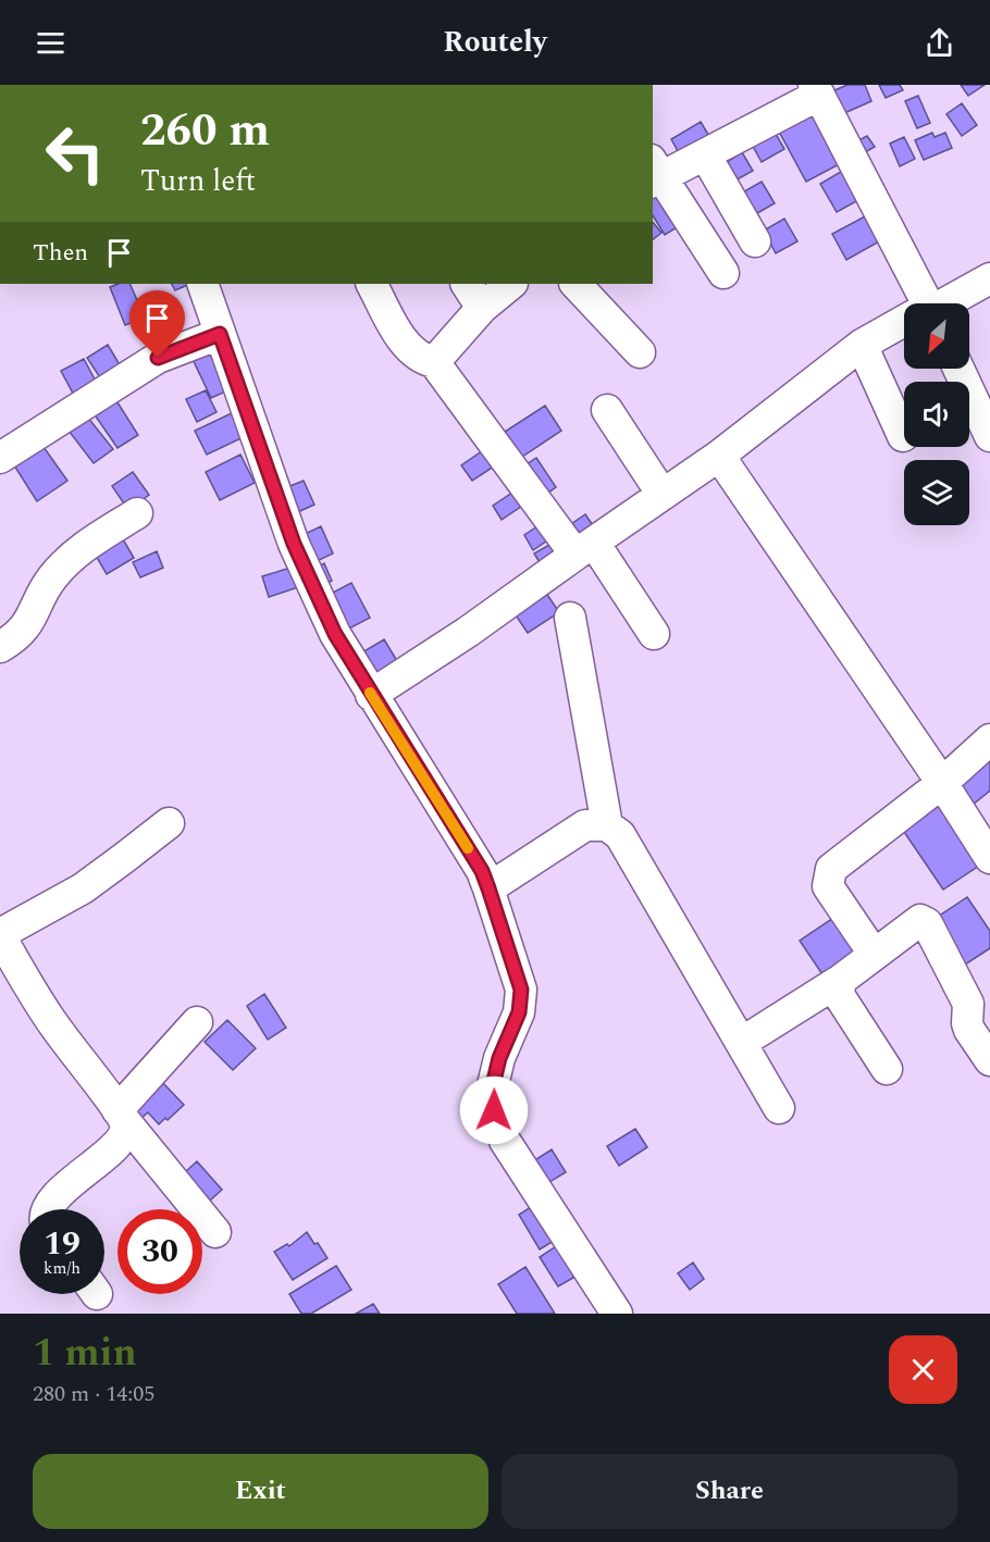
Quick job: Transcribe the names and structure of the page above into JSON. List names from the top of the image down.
{
  "north": "bottom left",
  "page": {
    "header": "Routely",
    "turn": ["260 m", "Turn left"],
    "then": "Then",
    "speed": "19 km/h",
    "limit": "30",
    "heading": ["1 min", "280 m · 14:05"],
    "buttons": ["Exit", "Share"]
  }
}
